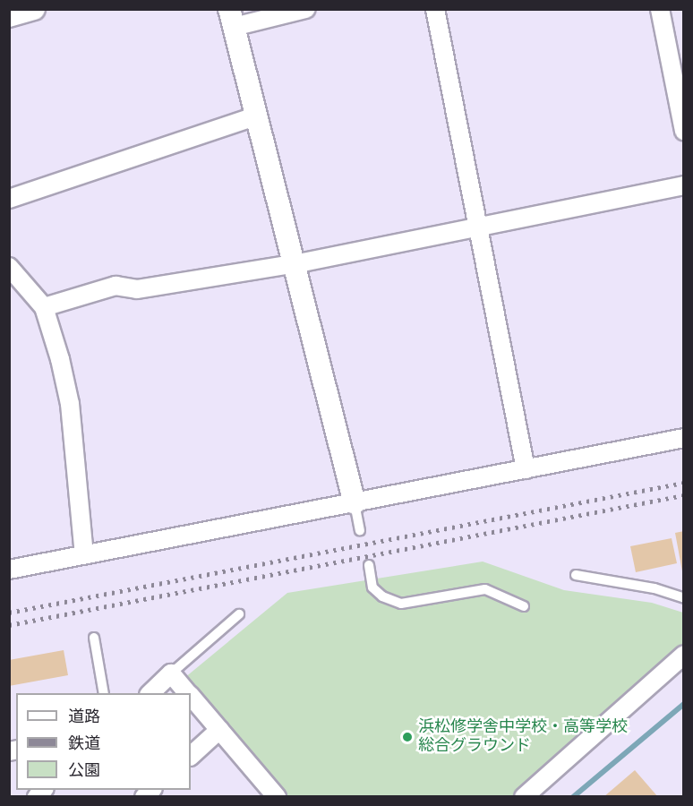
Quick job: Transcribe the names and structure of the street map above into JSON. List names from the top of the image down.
{
  "places": ["浜松修学舎中学校・高等学校 総合グラウンド"],
  "legend": ["道路", "鉄道", "公園"]
}
